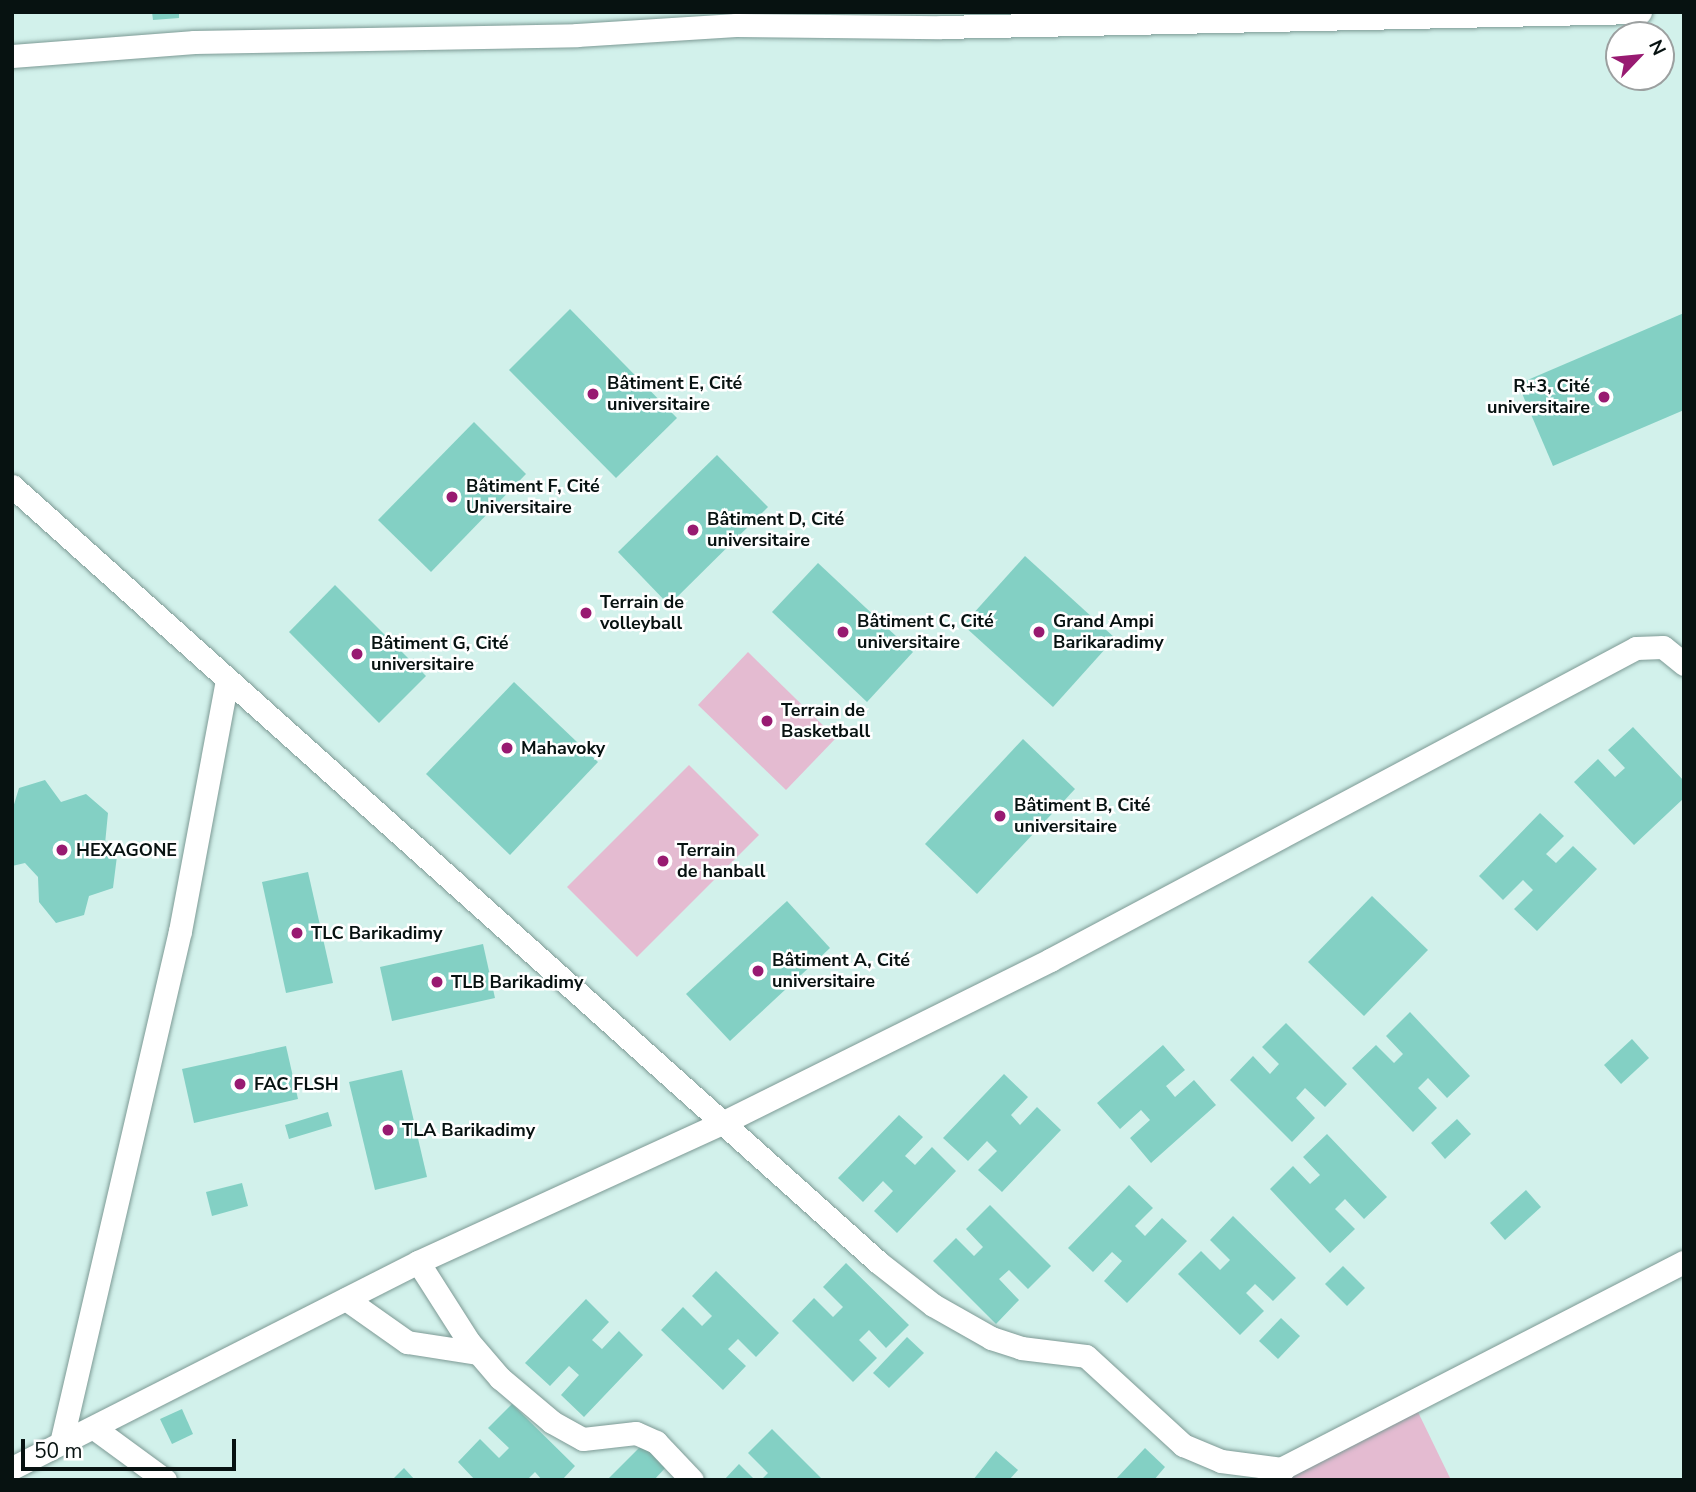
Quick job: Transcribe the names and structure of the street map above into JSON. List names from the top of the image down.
{
  "places": [
    "Bâtiment E, Cité universitaire",
    "R+3, Cité universitaire",
    "Bâtiment F, Cité Universitaire",
    "Bâtiment D, Cité universitaire",
    "Terrain de volleyball",
    "Bâtiment C, Cité universitaire",
    "Grand Ampi Barikaradimy",
    "Bâtiment G, Cité universitaire",
    "Terrain de Basketball",
    "Mahavoky",
    "Bâtiment B, Cité universitaire",
    "HEXAGONE",
    "Terrain de hanball",
    "TLC Barikadimy",
    "Bâtiment A, Cité universitaire",
    "TLB Barikadimy",
    "FAC FLSH",
    "TLA Barikadimy"
  ],
  "scale_bar": "50 m",
  "north": "top right"
}
